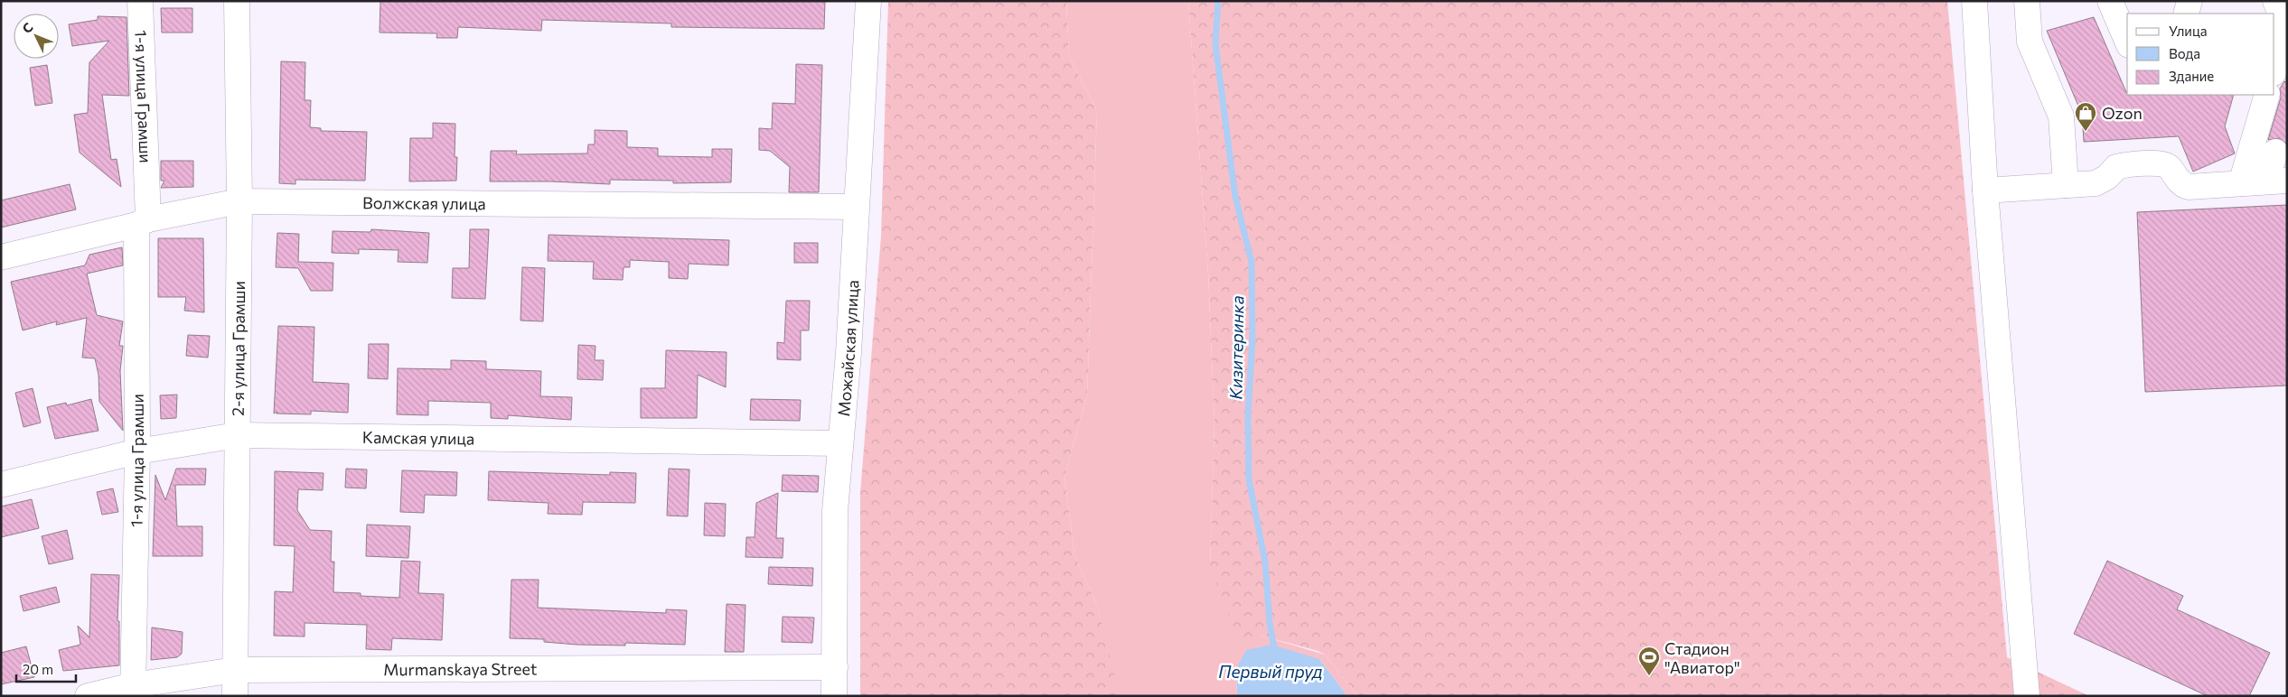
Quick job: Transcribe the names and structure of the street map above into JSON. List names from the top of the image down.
{
  "streets": {
    "street": [
      "1-я улица Грамши",
      "Волжская улица",
      "2-я улица Грамши",
      "Можайская улица",
      "Камская улица",
      "Murmanskaya Street"
    ]
  },
  "crossings": [
    ["1-я улица Грамши", "Волжская улица"],
    ["1-я улица Грамши", "Камская улица"],
    ["1-я улица Грамши", "Murmanskaya Street"],
    ["Волжская улица", "2-я улица Грамши"],
    ["Волжская улица", "Можайская улица"],
    ["2-я улица Грамши", "Камская улица"],
    ["2-я улица Грамши", "Murmanskaya Street"],
    ["Можайская улица", "Камская улица"],
    ["Можайская улица", "Murmanskaya Street"]
  ],
  "water": ["Кизитеринка", "Первый пруд"],
  "places": {
    "shop": ["Ozon"],
    "sports": ["Стадион \"Авиатор\""]
  },
  "legend": ["Улица", "Вода", "Здание"],
  "scale_bar": "20 m",
  "north": "top left"
}
